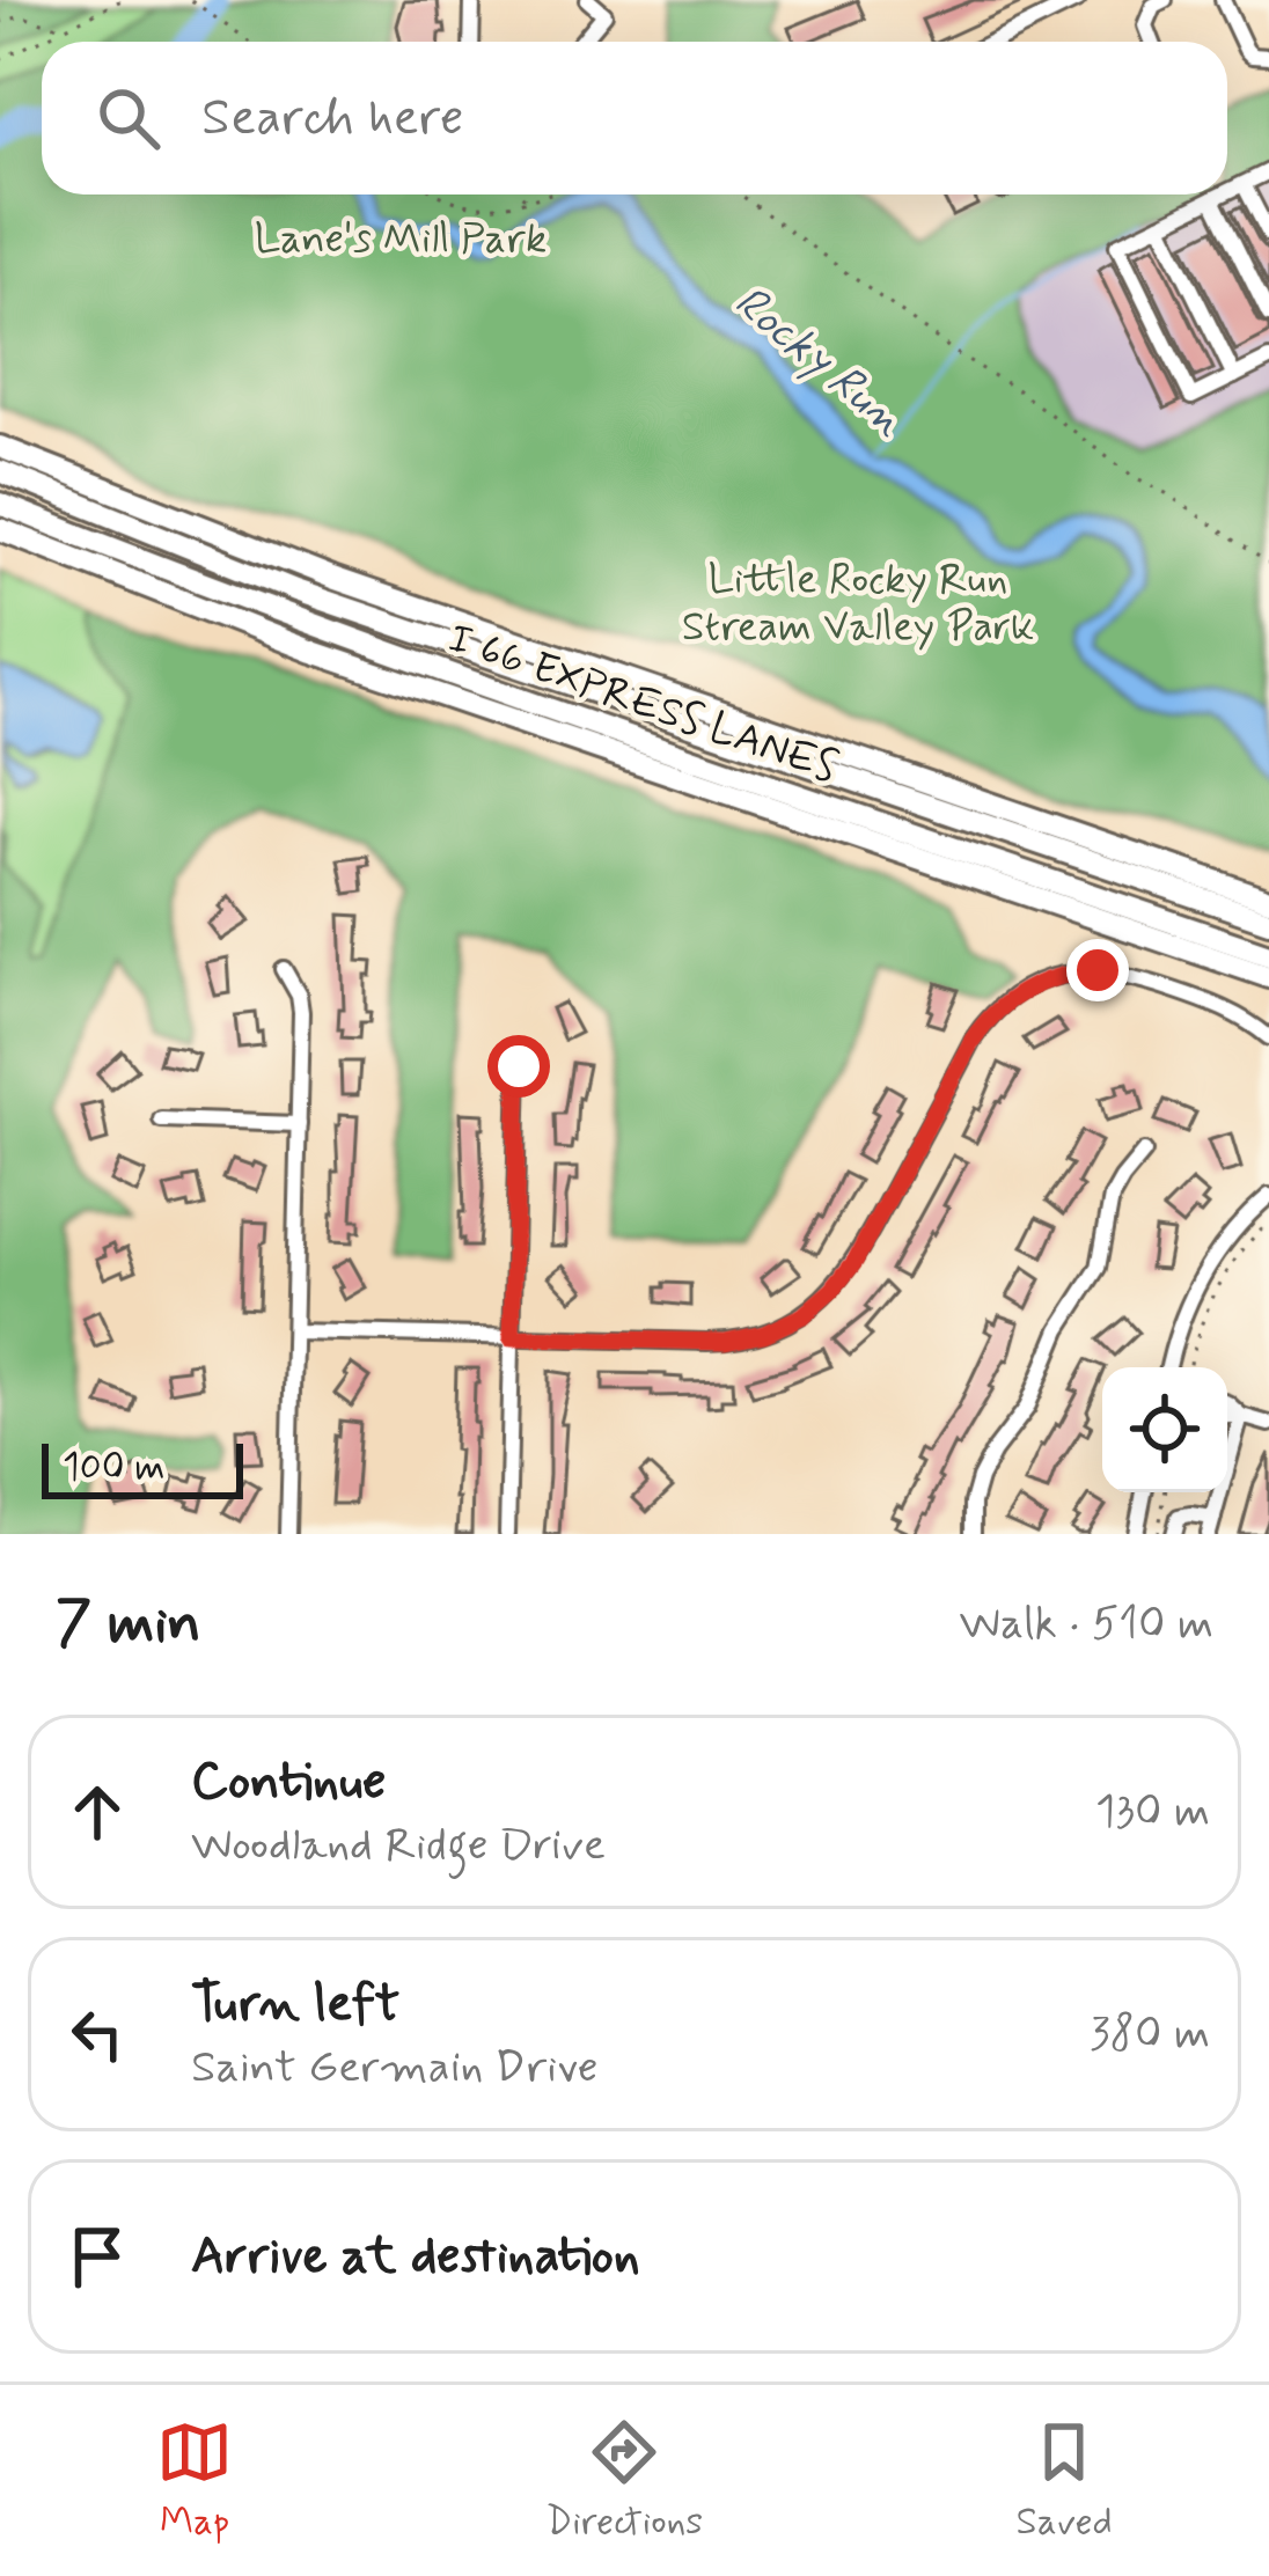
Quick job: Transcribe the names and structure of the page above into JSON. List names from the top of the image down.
{
  "streets": {
    "highway": ["I 66 EXPRESS LANES"]
  },
  "water": ["Rocky Run"],
  "parks": ["Lane's Mill Park", "Little Rocky Run Stream Valley Park"],
  "scale_bar": "100 m",
  "page": {
    "search": "Search here",
    "scale": "100 m",
    "heading": ["7 min", "Walk · 510 m"],
    "list": [
      ["Continue", "Woodland Ridge Drive", "130 m"],
      ["Turn left", "Saint Germain Drive", "380 m"],
      "Arrive at destination"
    ],
    "nav": ["Map", "Directions", "Saved"]
  }
}
